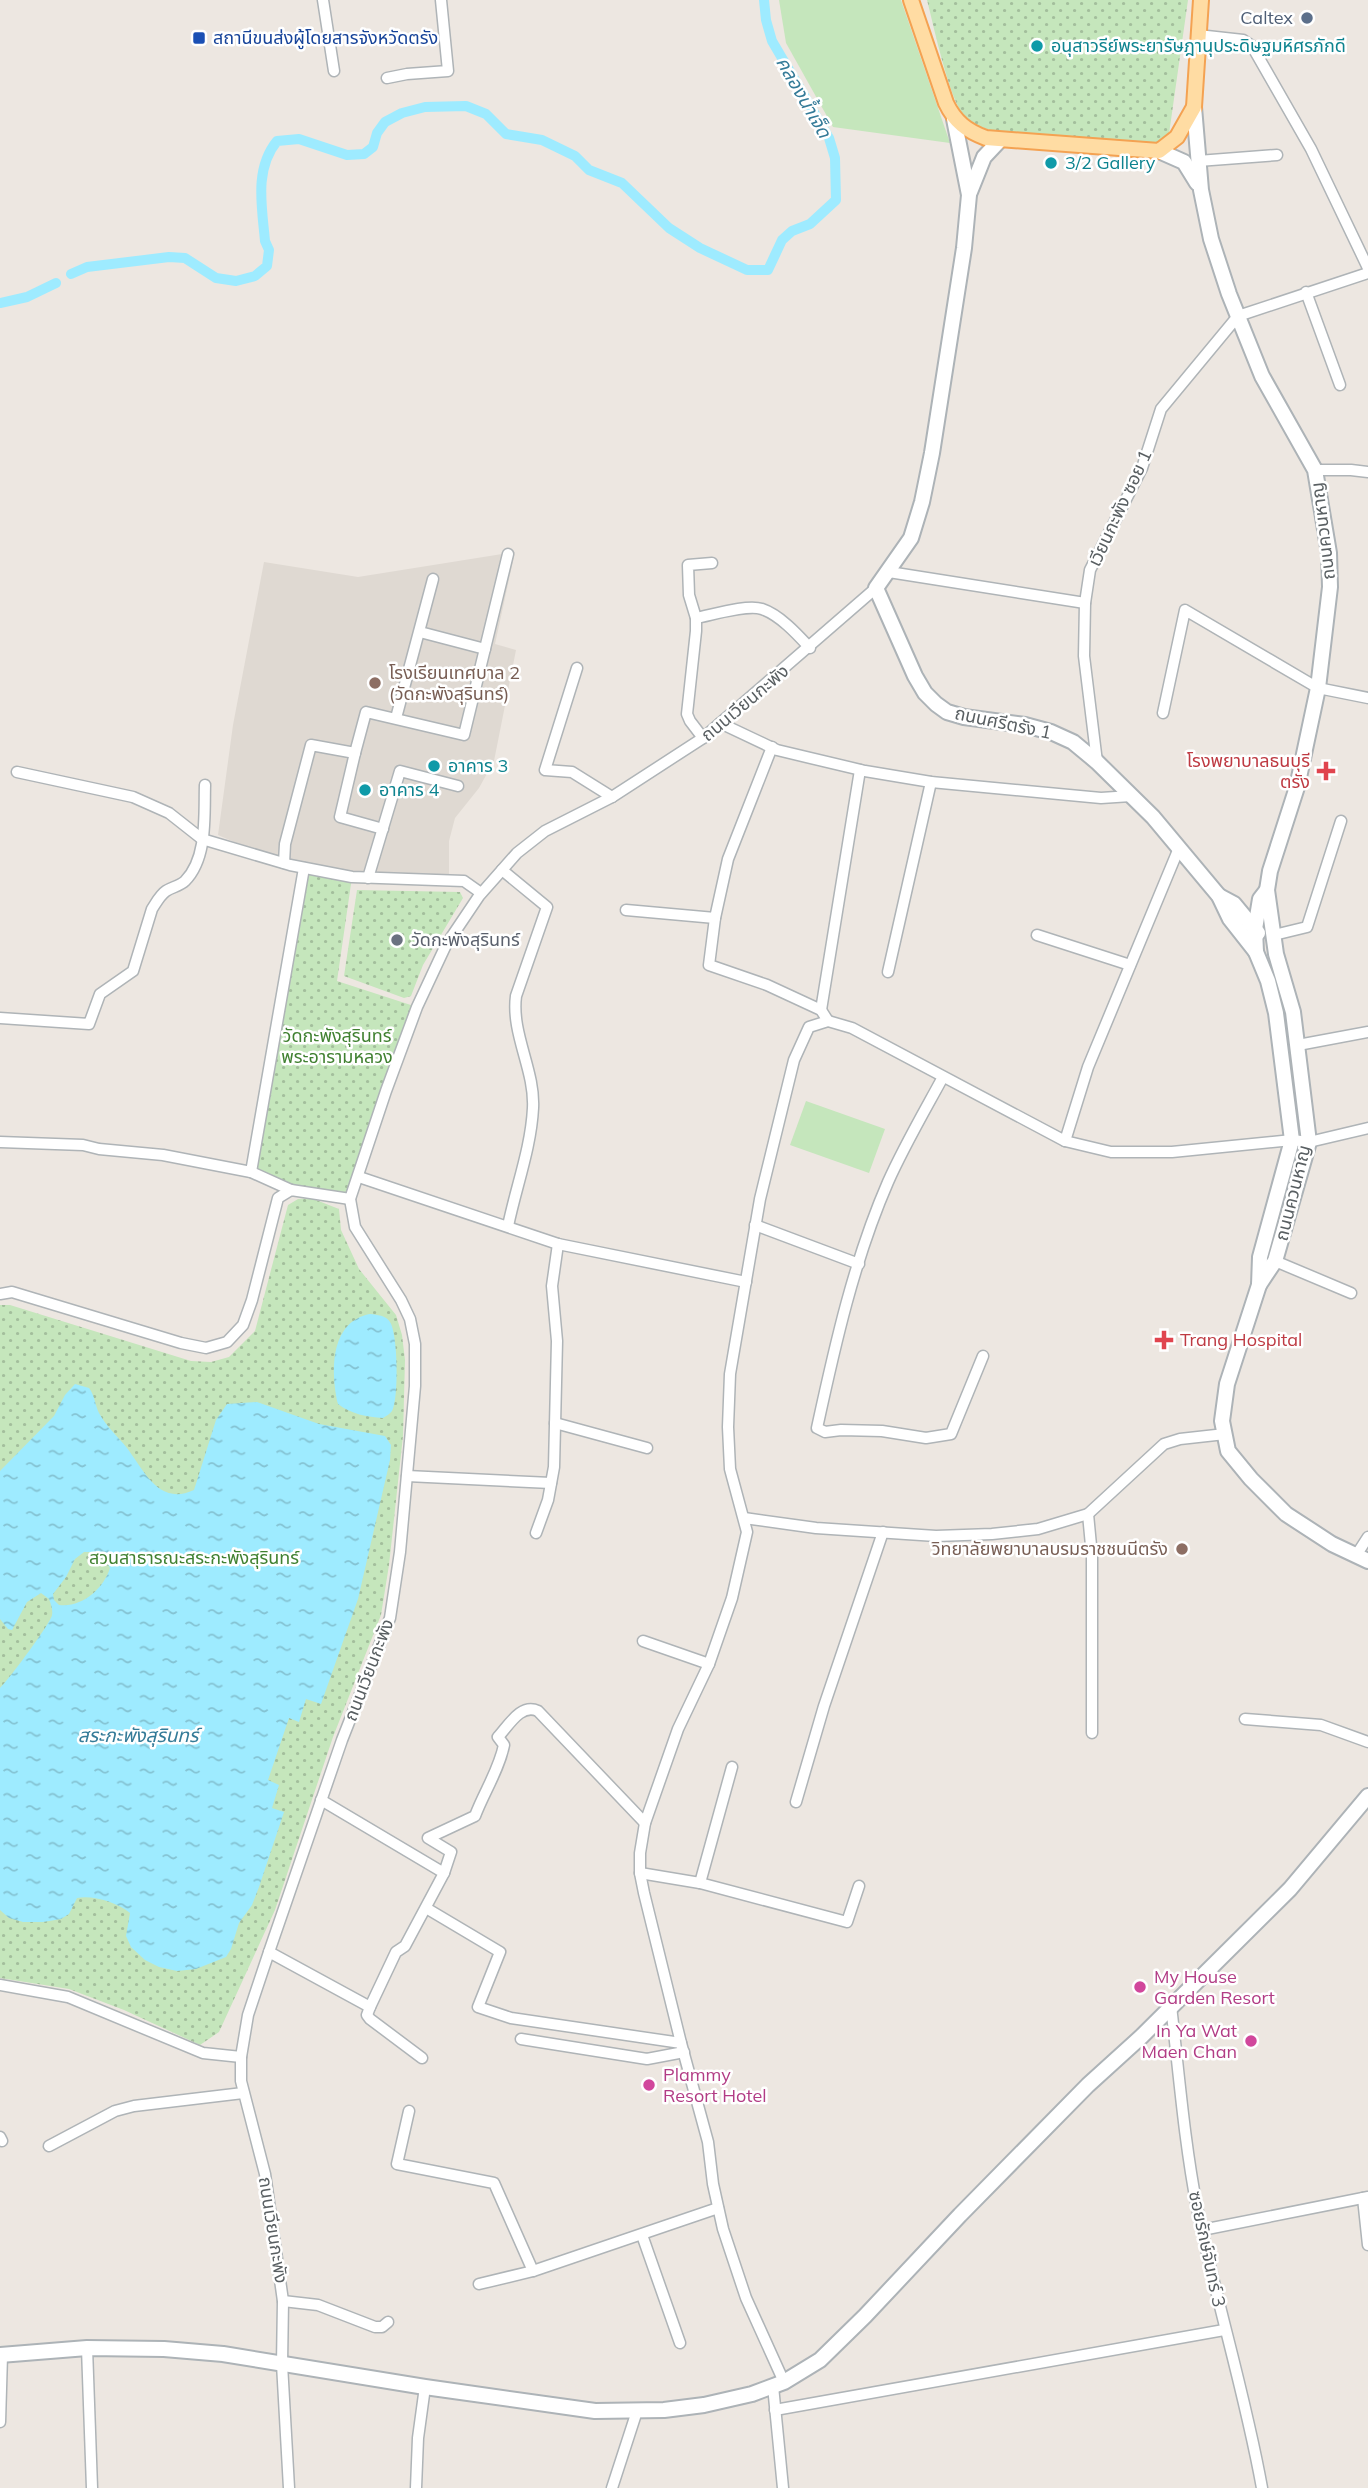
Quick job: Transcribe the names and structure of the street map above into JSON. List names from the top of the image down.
{
  "streets": {
    "main road": ["ถนนควนหาญ", "ถนนเวียนกะพัง", "ถนนศรีตรัง 1"],
    "street": ["เวียนกะพัง ซอย 1", "ซอยรักษ์จันทร์ 3"]
  },
  "crossings": [
    ["เวียนกะพัง ซอย 1", "ถนนควนหาญ"],
    ["เวียนกะพัง ซอย 1", "ถนนศรีตรัง 1"],
    ["ถนนควนหาญ", "ถนนศรีตรัง 1"],
    ["ถนนเวียนกะพัง", "ถนนศรีตรัง 1"]
  ],
  "water": ["คลองน้ำเจ็ด", "สระกะพังสุรินทร์"],
  "parks": ["วัดกะพังสุรินทร์ พระอารามหลวง", "สวนสาธารณะสระกะพังสุรินทร์"],
  "places": {
    "other": [
      "Caltex",
      "อนุสาวรีย์พระยารัษฎานุประดิษฐมหิศรภักดี",
      "3/2 Gallery",
      "โรงเรียนเทศบาล 2 (วัดกะพังสุรินทร์)",
      "อาคาร 3",
      "อาคาร 4",
      "วัดกะพังสุรินทร์",
      "วิทยาลัยพยาบาลบรมราชชนนีตรัง",
      "My House Garden Resort",
      "In Ya Wat Maen Chan",
      "Plammy Resort Hotel"
    ],
    "transit": ["สถานีขนส่งผู้โดยสารจังหวัดตรัง"],
    "health": ["โรงพยาบาลธนบุรี ตรัง", "Trang Hospital"]
  }
}
